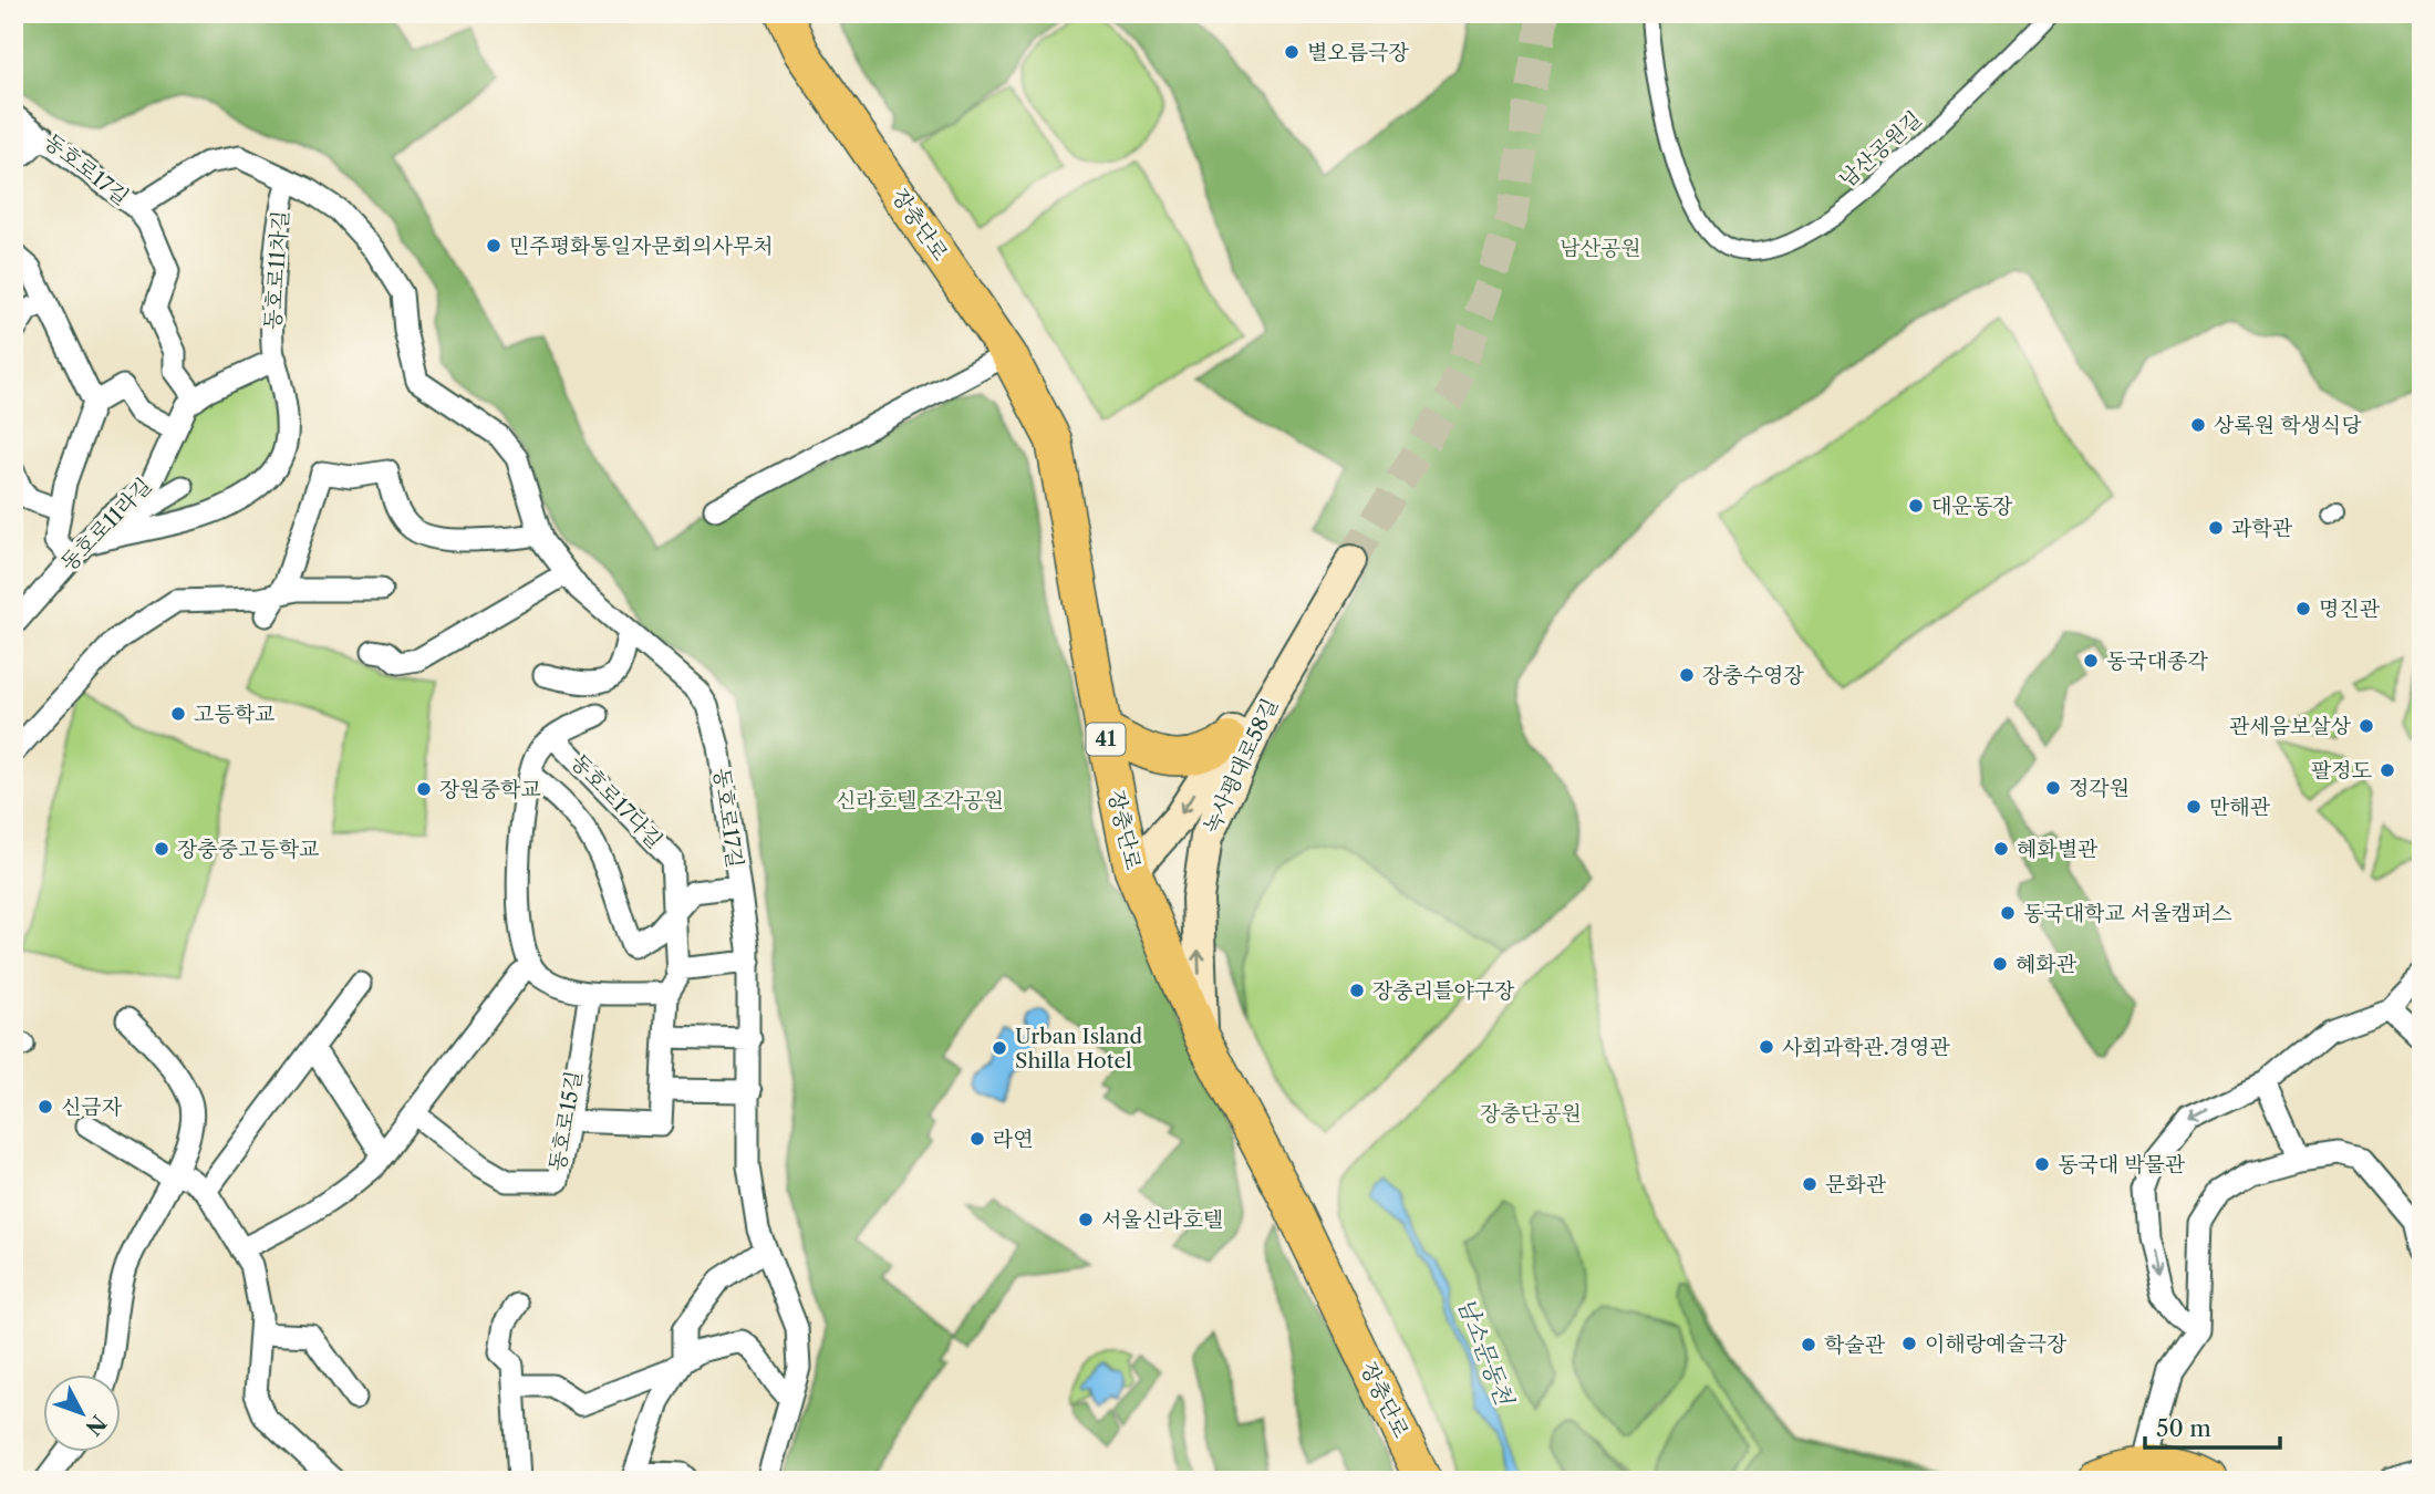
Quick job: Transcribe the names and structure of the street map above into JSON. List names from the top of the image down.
{
  "streets": {
    "main road": ["장충단로", "41", "녹사평대로58길"],
    "street": [
      "남산공원길",
      "동호로17길",
      "동호로11차길",
      "동호로11라길",
      "동호로17다길",
      "동호로15길"
    ]
  },
  "crossings": [
    ["동호로17길", "동호로11차길"],
    ["동호로17길", "동호로17다길"],
    ["장충단로", "녹사평대로58길"],
    ["동호로11차길", "동호로11라길"]
  ],
  "water": ["남소문동천"],
  "parks": ["남산공원", "신라호텔 조각공원", "장충단공원"],
  "places": [
    "별오름극장",
    "민주평화통일자문회의사무처",
    "상록원 학생식당",
    "대운동장",
    "과학관",
    "명진관",
    "동국대종각",
    "장충수영장",
    "고등학교",
    "관세음보살상",
    "팔정도",
    "정각원",
    "장원중학교",
    "만해관",
    "장충중고등학교",
    "혜화별관",
    "동국대학교 서울캠퍼스",
    "혜화관",
    "장충리틀야구장",
    "사회과학관.경영관",
    "Urban Island Shilla Hotel",
    "신금자",
    "라연",
    "동국대 박물관",
    "문화관",
    "서울신라호텔",
    "이해랑예술극장",
    "학술관"
  ],
  "scale_bar": "50 m",
  "north": "bottom right"
}
